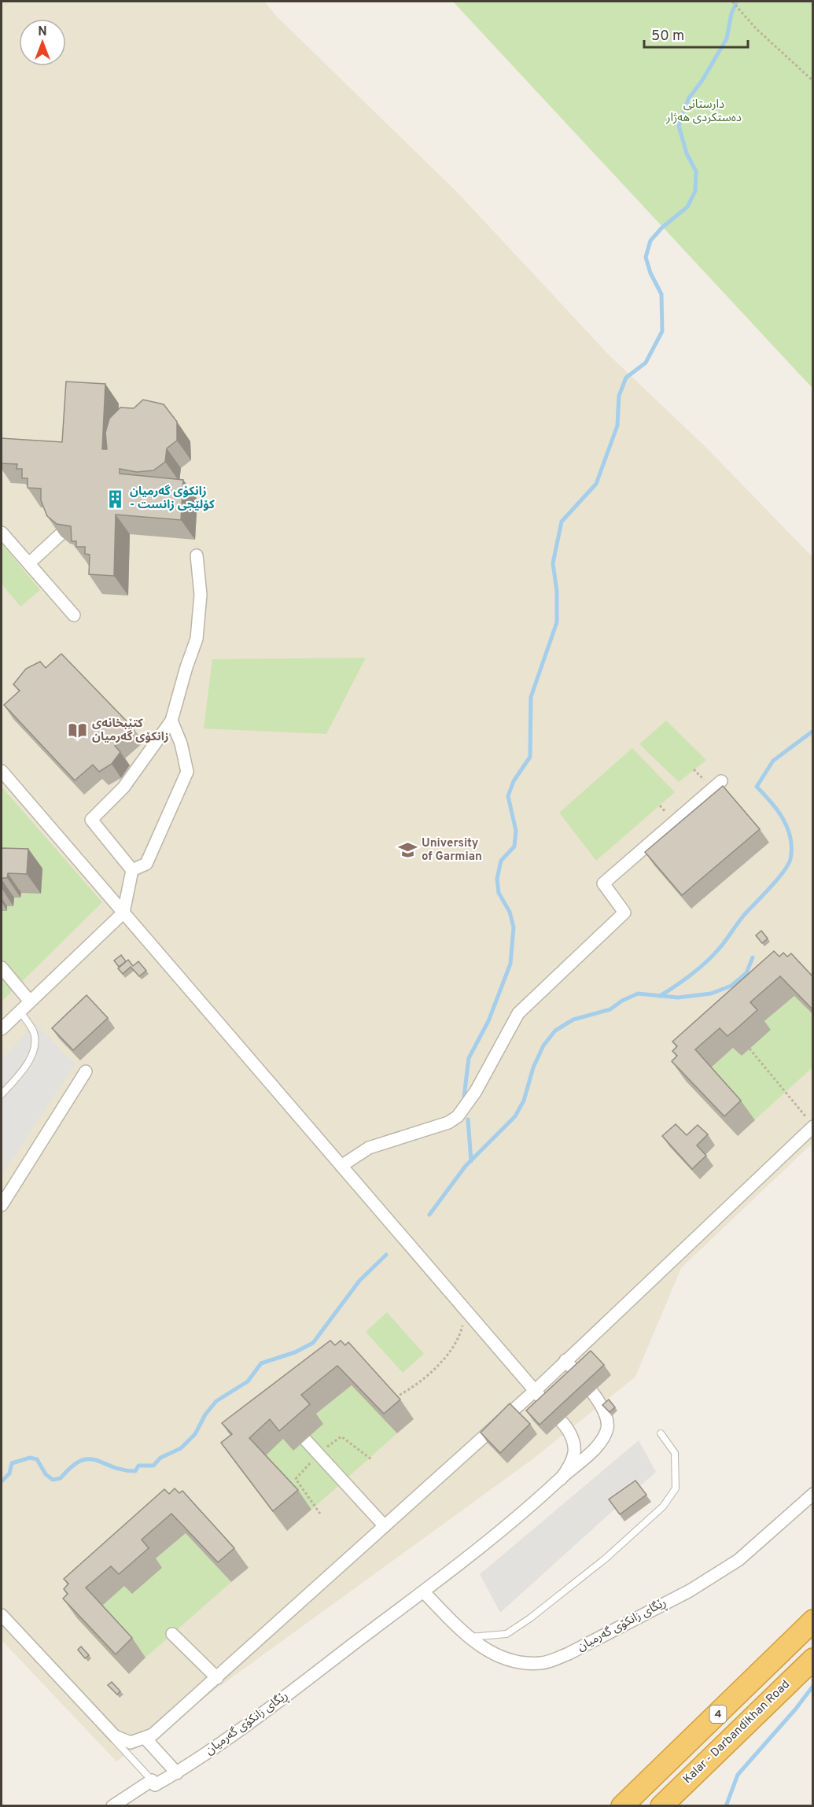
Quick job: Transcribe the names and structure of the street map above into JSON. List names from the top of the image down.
{
  "streets": {
    "highway": ["4", "Kalar - Darbandikhan Road"],
    "street": ["ڕێگای زانکۆی گەرمیان"]
  },
  "parks": ["دارستانی دەستکردی هەژار"],
  "places": {
    "building": ["زانکۆی گەرمیان - کۆلێجی زانست"],
    "library": ["کتێبخانەی زانکۆی گەرمیان"],
    "school or university": ["University of Garmian"]
  },
  "scale_bar": "50 m",
  "north": "top"
}
